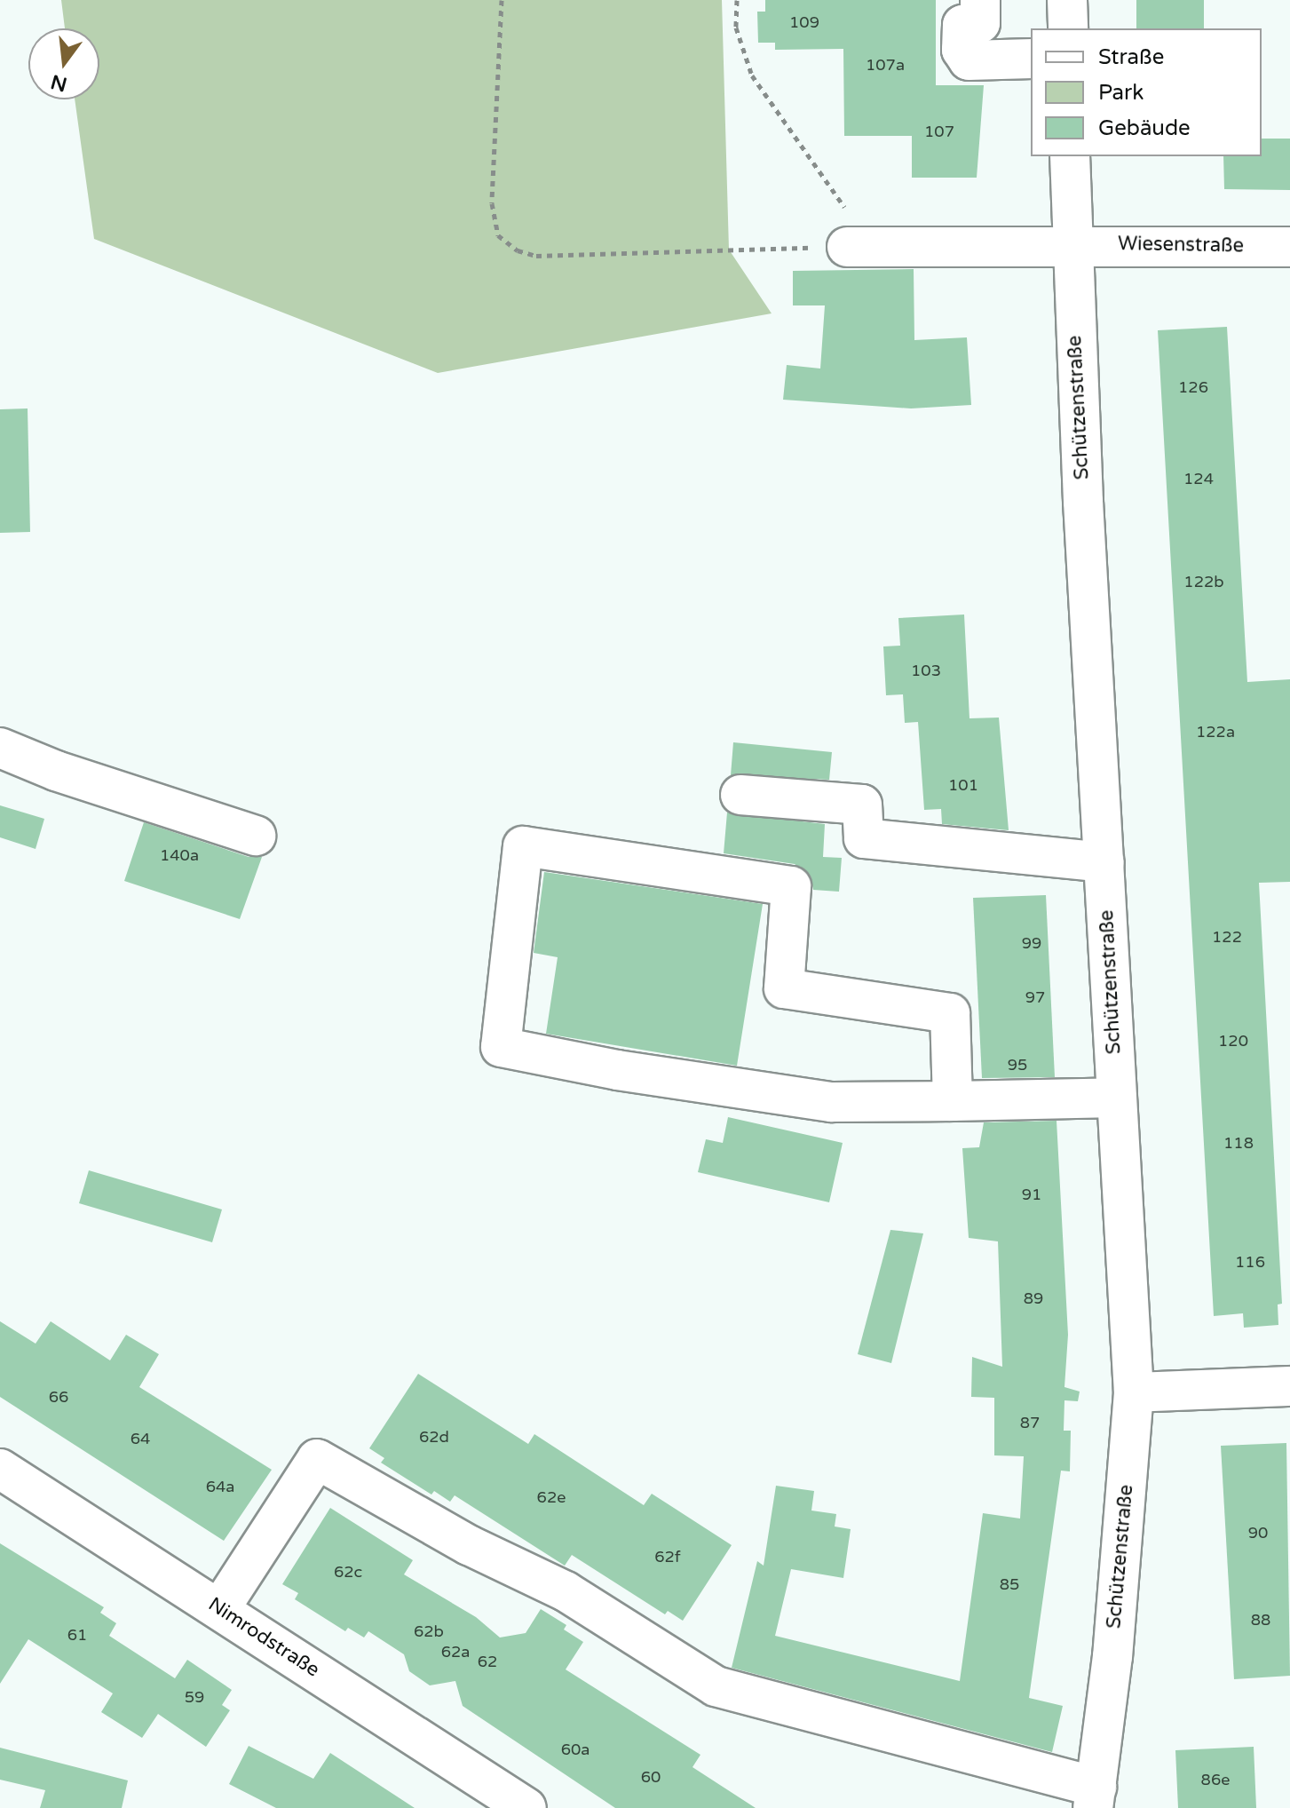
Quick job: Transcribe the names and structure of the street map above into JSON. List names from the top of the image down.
{
  "streets": {
    "main road": ["Wiesenstraße", "Schützenstraße", "Nimrodstraße"]
  },
  "crossings": [
    ["Wiesenstraße", "Schützenstraße"]
  ],
  "house_numbers": [
    "109",
    "107a",
    "107",
    "126",
    "124",
    "122b",
    "103",
    "122a",
    "101",
    "140a",
    "122",
    "99",
    "97",
    "120",
    "95",
    "118",
    "91",
    "116",
    "89",
    "66",
    "87",
    "62d",
    "64",
    "64a",
    "62e",
    "90",
    "62f",
    "62c",
    "85",
    "88",
    "62b",
    "61",
    "62a",
    "62",
    "59",
    "60a",
    "60",
    "86e"
  ],
  "legend": ["Straße", "Park", "Gebäude"],
  "north": "bottom"
}
